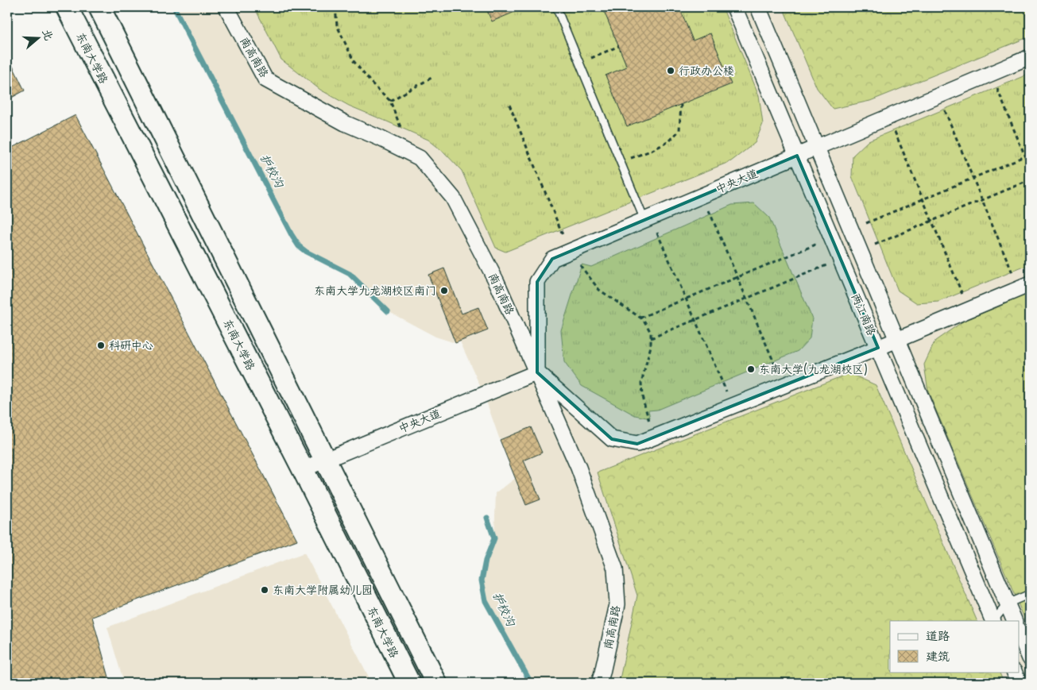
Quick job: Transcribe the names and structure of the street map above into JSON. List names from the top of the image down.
{
  "streets": {
    "main road": ["东南大学路"],
    "street": ["南高南路", "中央大道", "两江南路"]
  },
  "crossings": [
    ["南高南路", "中央大道"],
    ["东南大学路", "中央大道"],
    ["中央大道", "两江南路"]
  ],
  "water": ["护校沟"],
  "places": [
    "行政办公楼",
    "东南大学九龙湖校区南门",
    "科研中心",
    "东南大学(九龙湖校区)",
    "东南大学附属幼儿园"
  ],
  "legend": ["道路", "建筑"],
  "north": "right"
}
